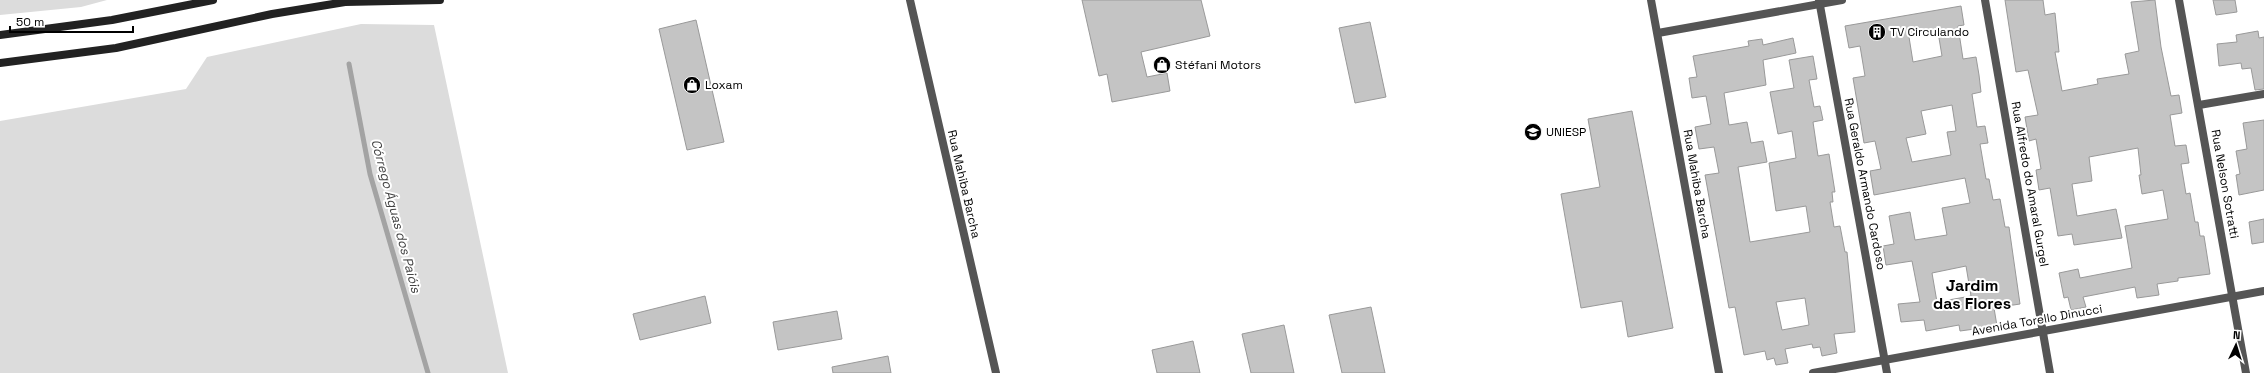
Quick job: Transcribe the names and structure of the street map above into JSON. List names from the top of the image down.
{
  "streets": {
    "street": [
      "Rua Mahiba Barcha",
      "Rua Geraldo Armando Cardoso",
      "Rua Alfredo do Amaral Gurgel",
      "Rua Nelson Sotratti",
      "Avenida Torello Dinucci"
    ]
  },
  "crossings": [
    ["Rua Geraldo Armando Cardoso", "Avenida Torello Dinucci"],
    ["Rua Alfredo do Amaral Gurgel", "Avenida Torello Dinucci"],
    ["Rua Nelson Sotratti", "Avenida Torello Dinucci"]
  ],
  "districts": ["Jardim das Flores"],
  "water": ["Córrego Águas dos Paióis"],
  "places": {
    "building": ["TV Circulando"],
    "shop": ["Stéfani Motors", "Loxam"],
    "school or university": ["UNIESP"]
  },
  "scale_bar": "50 m",
  "north": "top"
}
